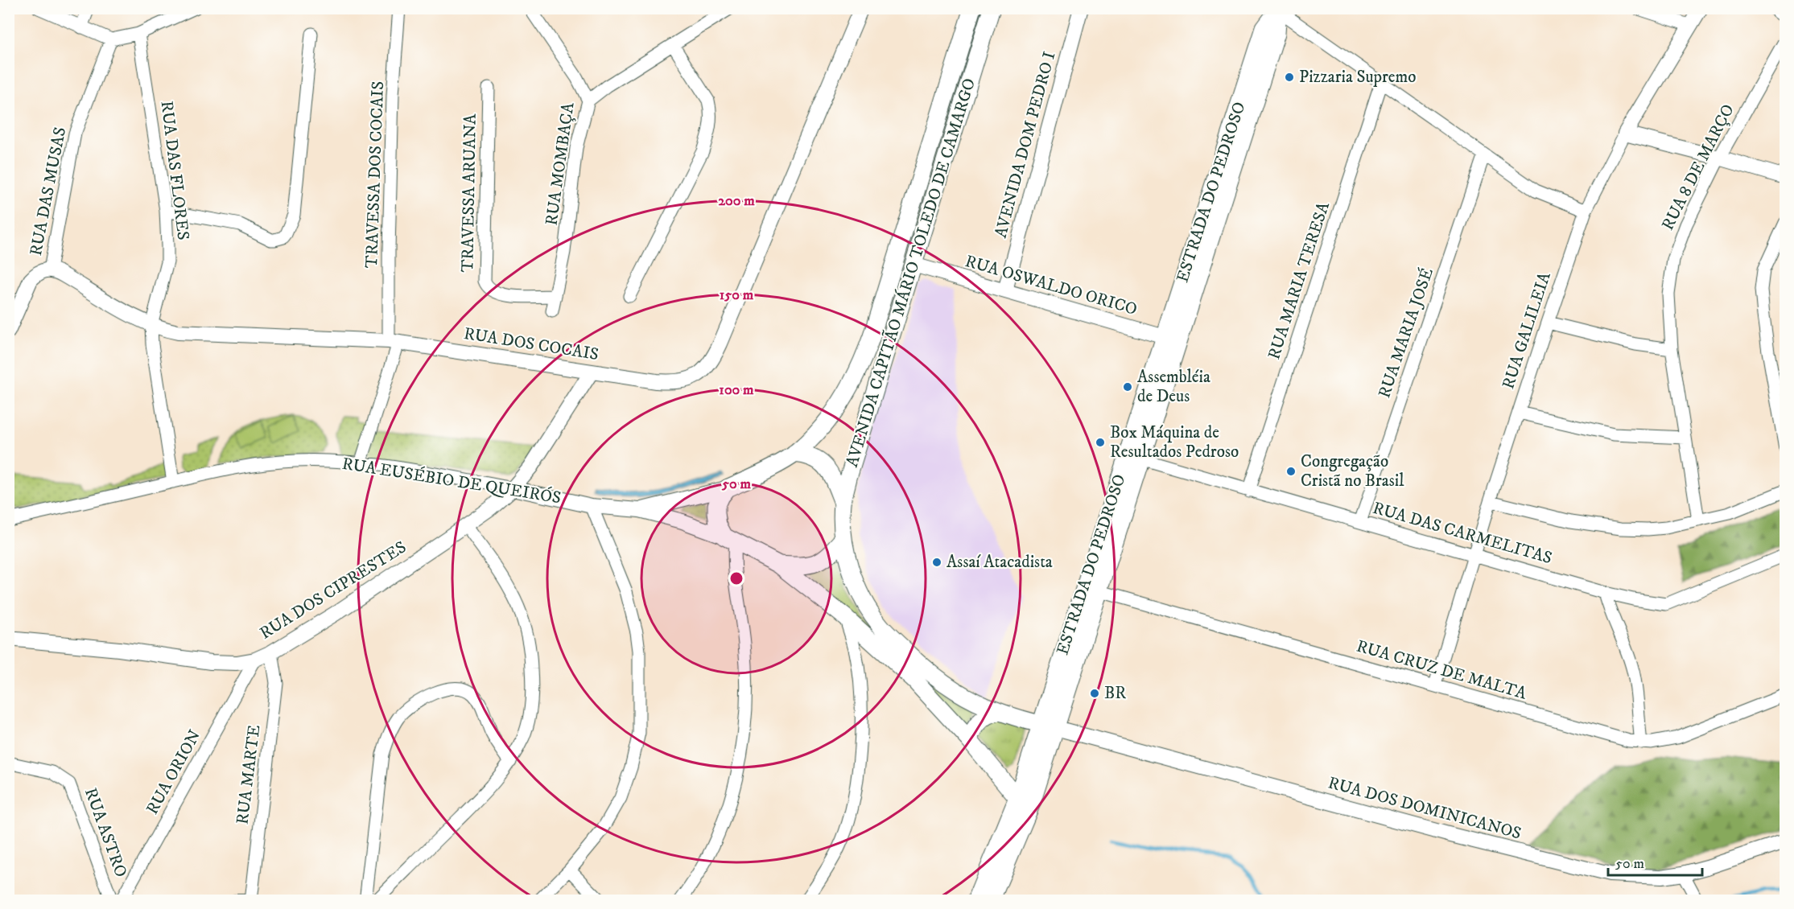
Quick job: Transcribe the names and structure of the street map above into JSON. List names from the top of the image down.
{
  "streets": {
    "main road": ["ESTRADA DO PEDROSO", "AVENIDA CAPITÃO MÁRIO TOLEDO DE CAMARGO", "RUA EUSÉBIO DE QUEIRÓS"],
    "street": [
      "AVENIDA DOM PEDRO I",
      "RUA MOMBAÇA",
      "RUA 8 DE MARÇO",
      "RUA DAS FLORES",
      "TRAVESSA DOS COCAIS",
      "RUA DAS MUSAS",
      "TRAVESSA ARUANA",
      "RUA MARIA TERESA",
      "RUA OSWALDO ORICO",
      "RUA GALILEIA",
      "RUA MARIA JOSÉ",
      "RUA DOS COCAIS",
      "RUA DAS CARMELITAS",
      "RUA DOS CIPRESTES",
      "RUA CRUZ DE MALTA",
      "RUA ORION",
      "RUA MARTE",
      "RUA DOS DOMINICANOS",
      "RUA ASTRO"
    ]
  },
  "crossings": [
    ["AVENIDA DOM PEDRO I", "RUA OSWALDO ORICO"],
    ["RUA MOMBAÇA", "TRAVESSA ARUANA"],
    ["RUA DAS FLORES", "RUA DOS COCAIS"],
    ["RUA DAS FLORES", "RUA EUSÉBIO DE QUEIRÓS"],
    ["TRAVESSA DOS COCAIS", "RUA DOS COCAIS"],
    ["TRAVESSA DOS COCAIS", "RUA EUSÉBIO DE QUEIRÓS"],
    ["RUA DAS MUSAS", "RUA DOS COCAIS"],
    ["ESTRADA DO PEDROSO", "RUA OSWALDO ORICO"],
    ["ESTRADA DO PEDROSO", "RUA EUSÉBIO DE QUEIRÓS"],
    ["ESTRADA DO PEDROSO", "RUA DAS CARMELITAS"],
    ["ESTRADA DO PEDROSO", "RUA CRUZ DE MALTA"],
    ["ESTRADA DO PEDROSO", "RUA DOS DOMINICANOS"],
    ["AVENIDA CAPITÃO MÁRIO TOLEDO DE CAMARGO", "RUA OSWALDO ORICO"],
    ["AVENIDA CAPITÃO MÁRIO TOLEDO DE CAMARGO", "RUA EUSÉBIO DE QUEIRÓS"],
    ["RUA MARIA TERESA", "RUA DAS CARMELITAS"],
    ["RUA GALILEIA", "RUA DAS CARMELITAS"],
    ["RUA GALILEIA", "RUA CRUZ DE MALTA"],
    ["RUA MARIA JOSÉ", "RUA DAS CARMELITAS"],
    ["RUA DOS COCAIS", "RUA DOS CIPRESTES"],
    ["RUA EUSÉBIO DE QUEIRÓS", "RUA DOS CIPRESTES"],
    ["RUA DOS CIPRESTES", "RUA ORION"],
    ["RUA DOS CIPRESTES", "RUA MARTE"]
  ],
  "places": [
    "Pizzaria Supremo",
    "Assembléia de Deus",
    "Box Máquina de Resultados Pedroso",
    "Congregação Cristã no Brasil",
    "Assaí Atacadista",
    "BR"
  ],
  "scale_bar": "50 m",
  "rings": [
    "200 m",
    "150 m",
    "100 m",
    "50 m"
  ]
}
